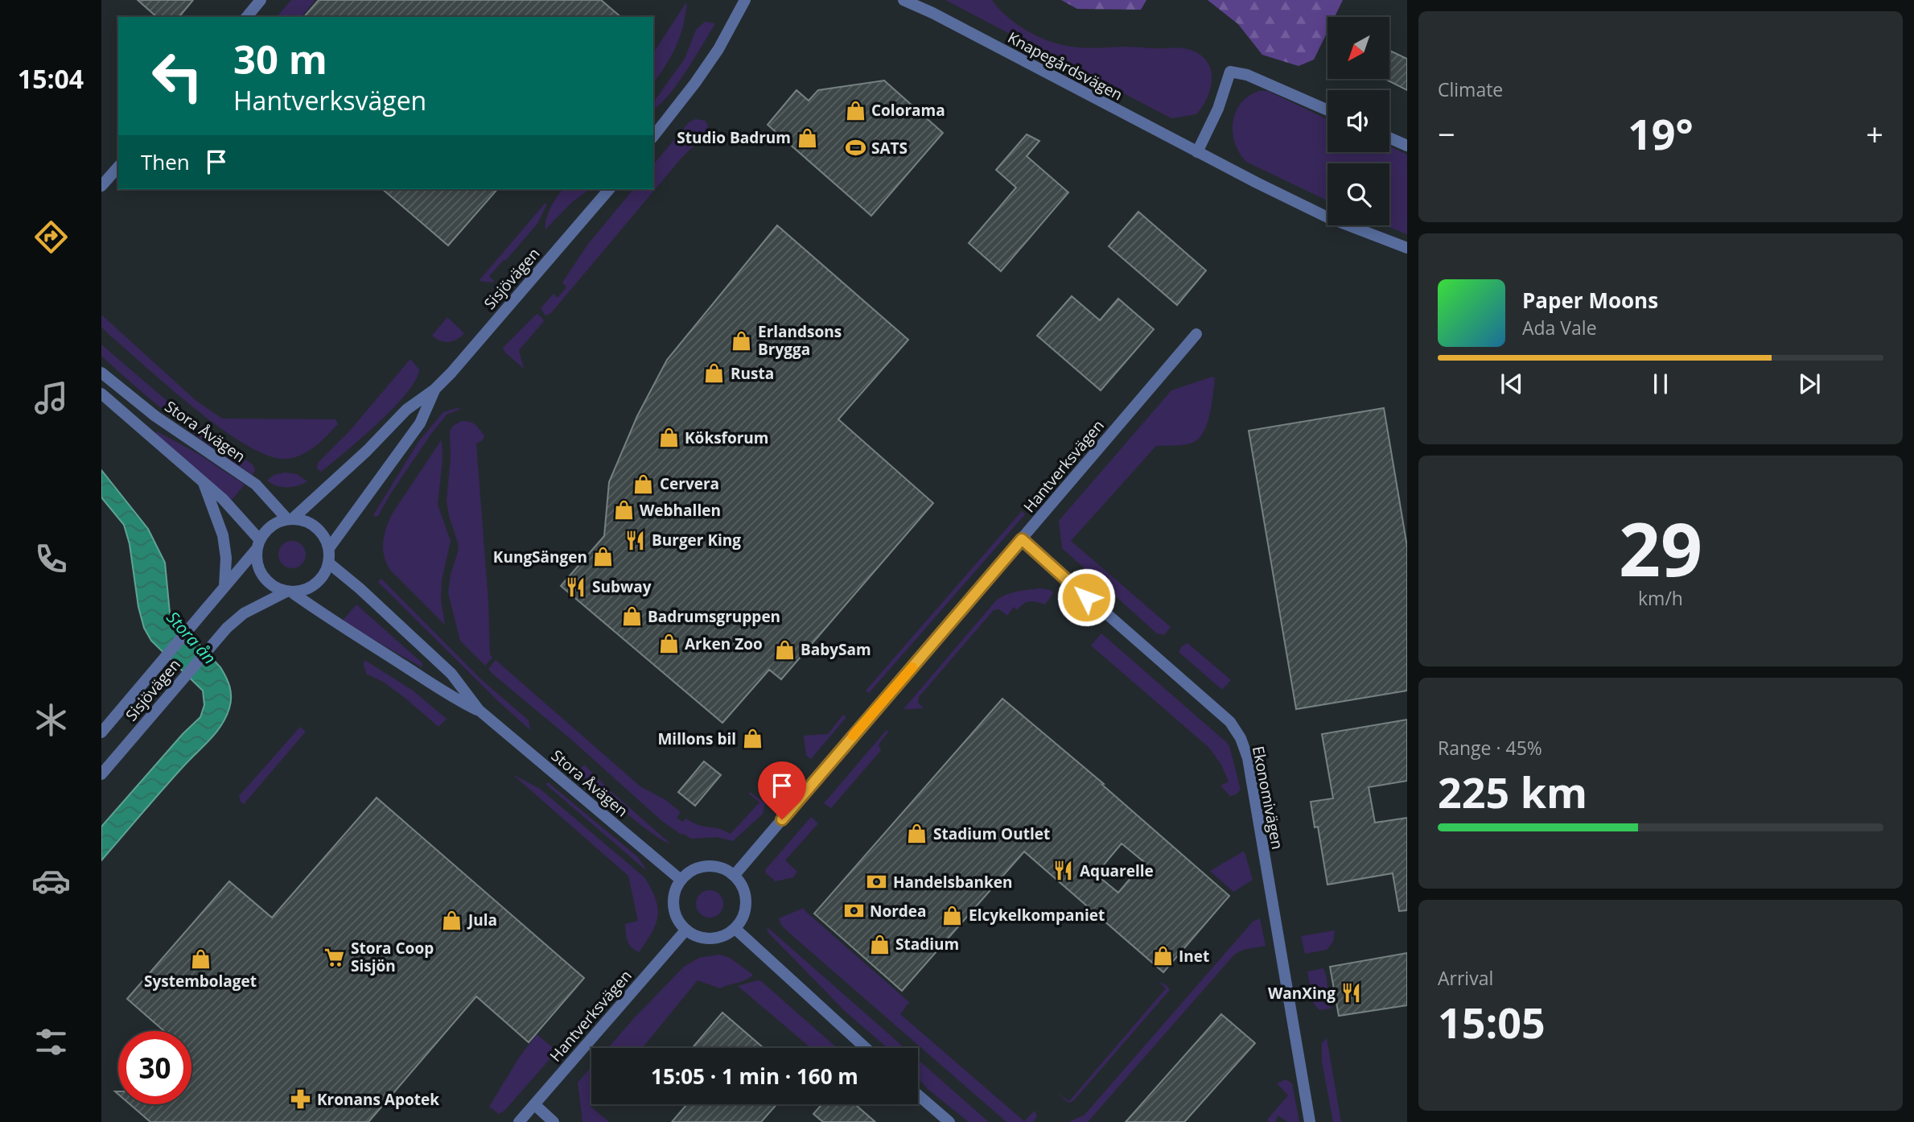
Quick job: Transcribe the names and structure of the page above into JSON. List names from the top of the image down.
{
  "streets": {
    "street": [
      "Knapegårdsvägen",
      "Sisjövägen",
      "Stora Åvägen",
      "Hantverksvägen",
      "Ekonomivägen"
    ]
  },
  "crossings": [
    ["Sisjövägen", "Stora Åvägen"],
    ["Stora Åvägen", "Hantverksvägen"],
    ["Hantverksvägen", "Ekonomivägen"]
  ],
  "water": ["Stora ån"],
  "places": {
    "shop": [
      "Colorama",
      "Studio Badrum",
      "Erlandsons Brygga",
      "Rusta",
      "Köksforum",
      "Cervera",
      "Webhallen",
      "KungSängen",
      "Badrumsgruppen",
      "Arken Zoo",
      "BabySam",
      "Millons bil",
      "Stadium Outlet",
      "Elcykelkompaniet",
      "Jula",
      "Stadium",
      "Inet",
      "Systembolaget"
    ],
    "sports": ["SATS"],
    "restaurant": [
      "Burger King",
      "Subway",
      "Aquarelle",
      "WanXing"
    ],
    "bank": ["Handelsbanken", "Nordea"],
    "supermarket": ["Stora Coop Sisjön"],
    "pharmacy": ["Kronans Apotek"]
  },
  "north": "bottom left",
  "page": {
    "tabs": "15:04",
    "tile": [
      "Climate",
      ["29", "km/h"],
      ["Range · 45%", "225 km"],
      ["Arrival", "15:05"]
    ],
    "turn": ["30 m", "Hantverksvägen"],
    "heat": ["−", "19°", "+"],
    "then": "Then",
    "song": ["Paper Moons", "Ada Vale"],
    "limit": "30",
    "trip": "15:05 · 1 min · 160 m"
  }
}
